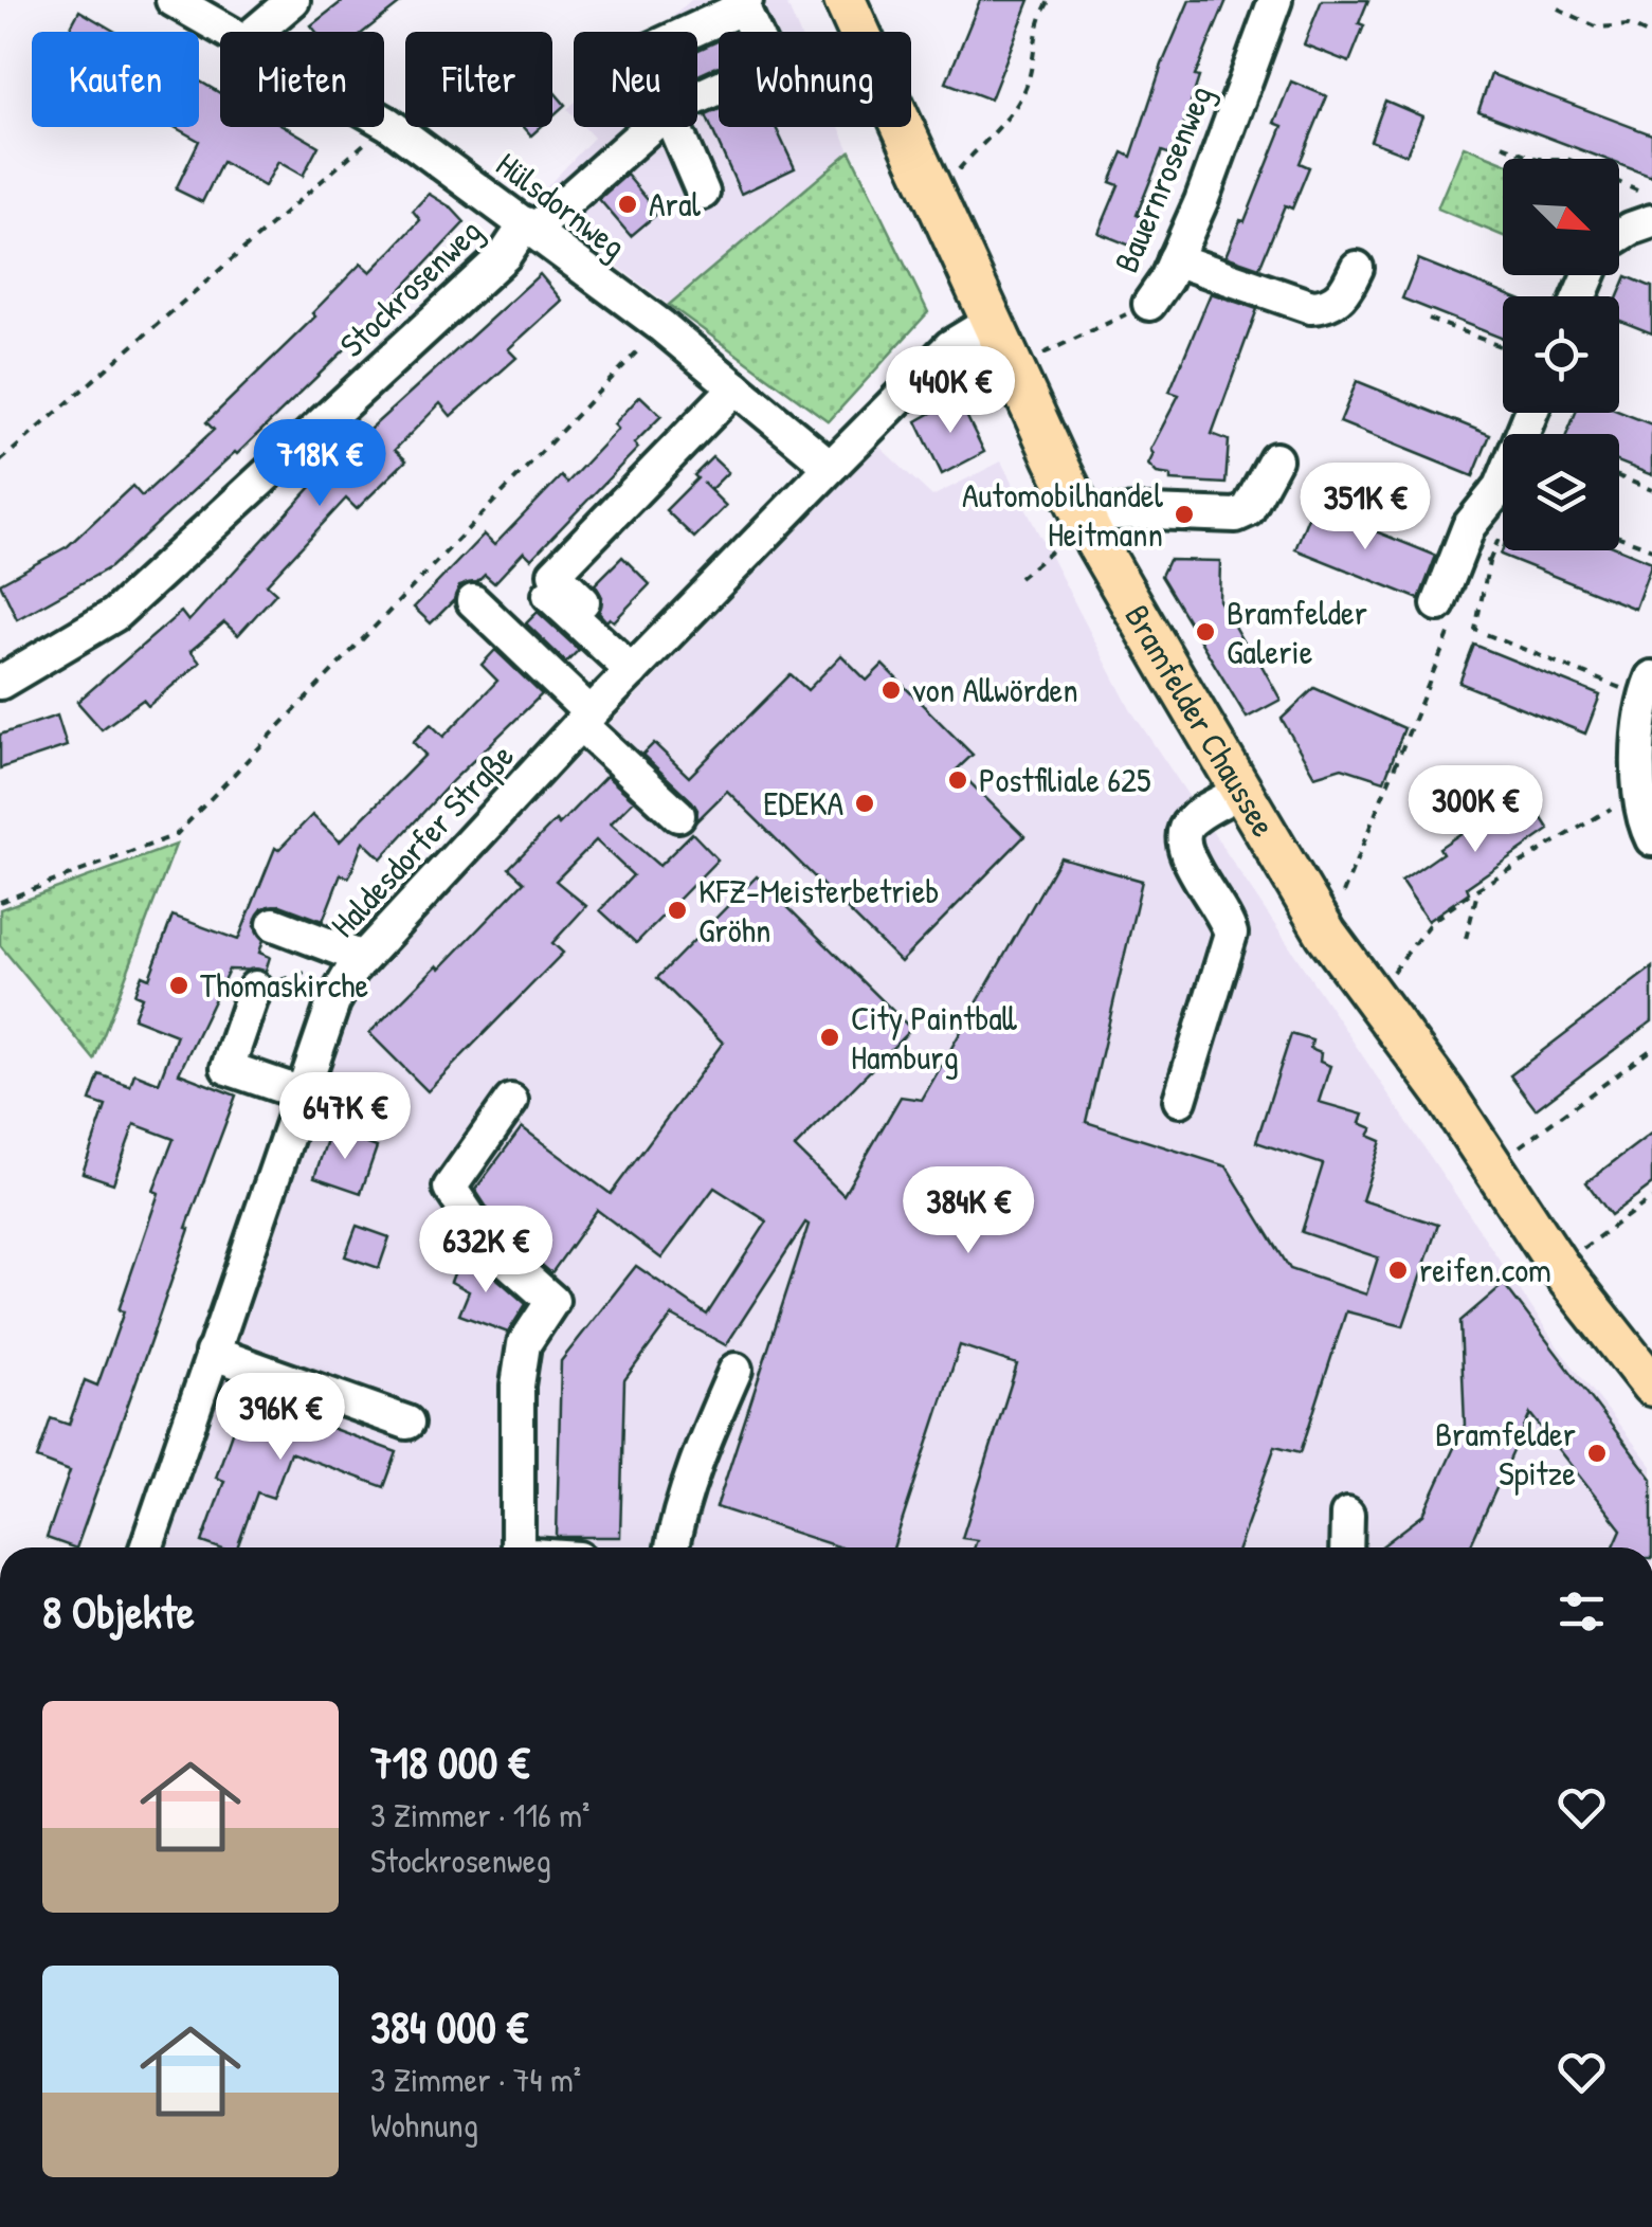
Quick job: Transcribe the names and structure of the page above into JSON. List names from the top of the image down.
{
  "streets": {
    "main road": ["Bramfelder Chaussee"],
    "street": [
      "Bauernrosenweg",
      "Hülsdornweg",
      "Stockrosenweg",
      "Haldesdorfer Straße"
    ]
  },
  "crossings": [
    ["Bauernrosenweg", "Bramfelder Chaussee"],
    ["Hülsdornweg", "Stockrosenweg"],
    ["Hülsdornweg", "Haldesdorfer Straße"],
    ["Bramfelder Chaussee", "Haldesdorfer Straße"]
  ],
  "places": [
    "Aral",
    "Automobilhandel Heitmann",
    "Bramfelder Galerie",
    "von Allwörden",
    "Postfiliale 625",
    "EDEKA",
    "KFZ-Meisterbetrieb Gröhn",
    "Thomaskirche",
    "City Paintball Hamburg",
    "reifen.com",
    "Bramfelder Spitze"
  ],
  "north": "bottom right",
  "page": {
    "chip": [
      "Kaufen",
      "Mieten",
      "Filter",
      "Neu",
      "Wohnung"
    ],
    "price": [
      "440K €",
      "718K €",
      "351K €",
      "300K €",
      "647K €",
      "384K €",
      "632K €",
      "396K €"
    ],
    "heading": "8 Objekte",
    "list": [
      {
        "name": "718 000 €",
        "note": "3 Zimmer · 116 m² · Stockrosenweg"
      },
      {
        "name": "384 000 €",
        "note": "3 Zimmer · 74 m² · Wohnung"
      }
    ]
  }
}
